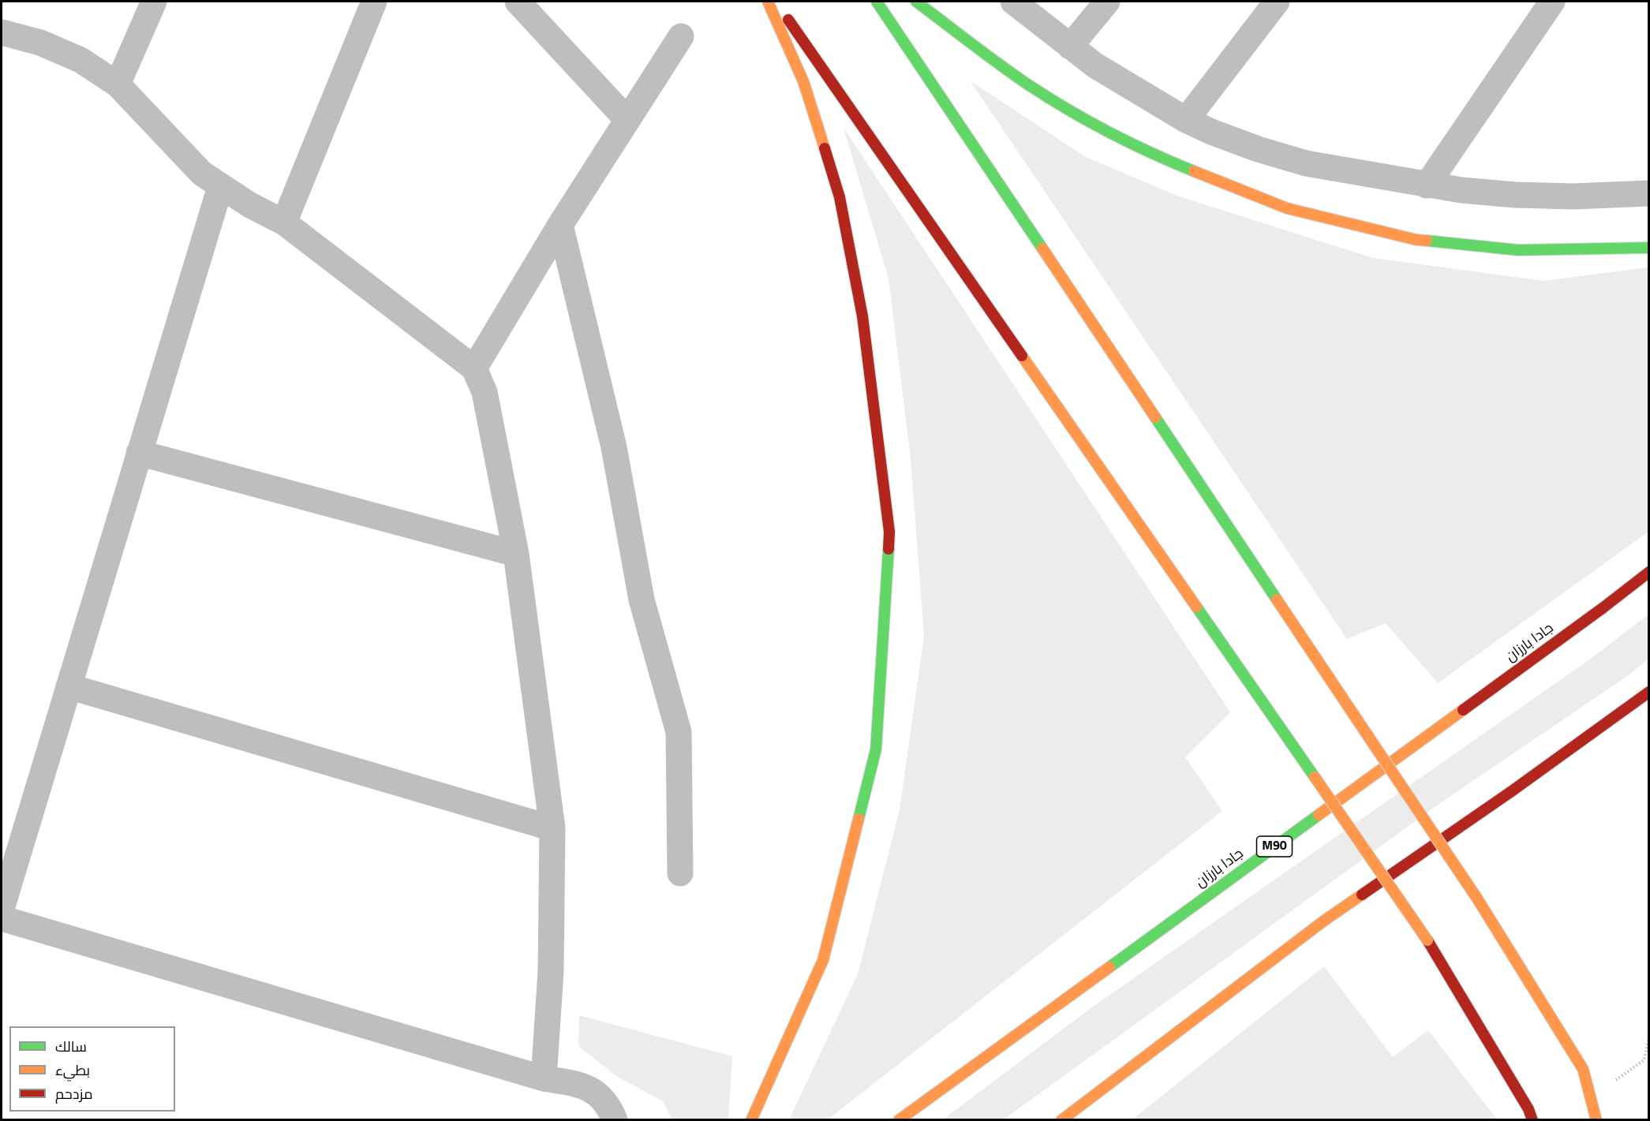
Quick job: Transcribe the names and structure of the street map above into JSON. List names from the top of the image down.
{
  "streets": {
    "highway": ["جادا بارزان", "M90"]
  },
  "legend": ["سالك", "بطيء", "مزدحم"]
}
